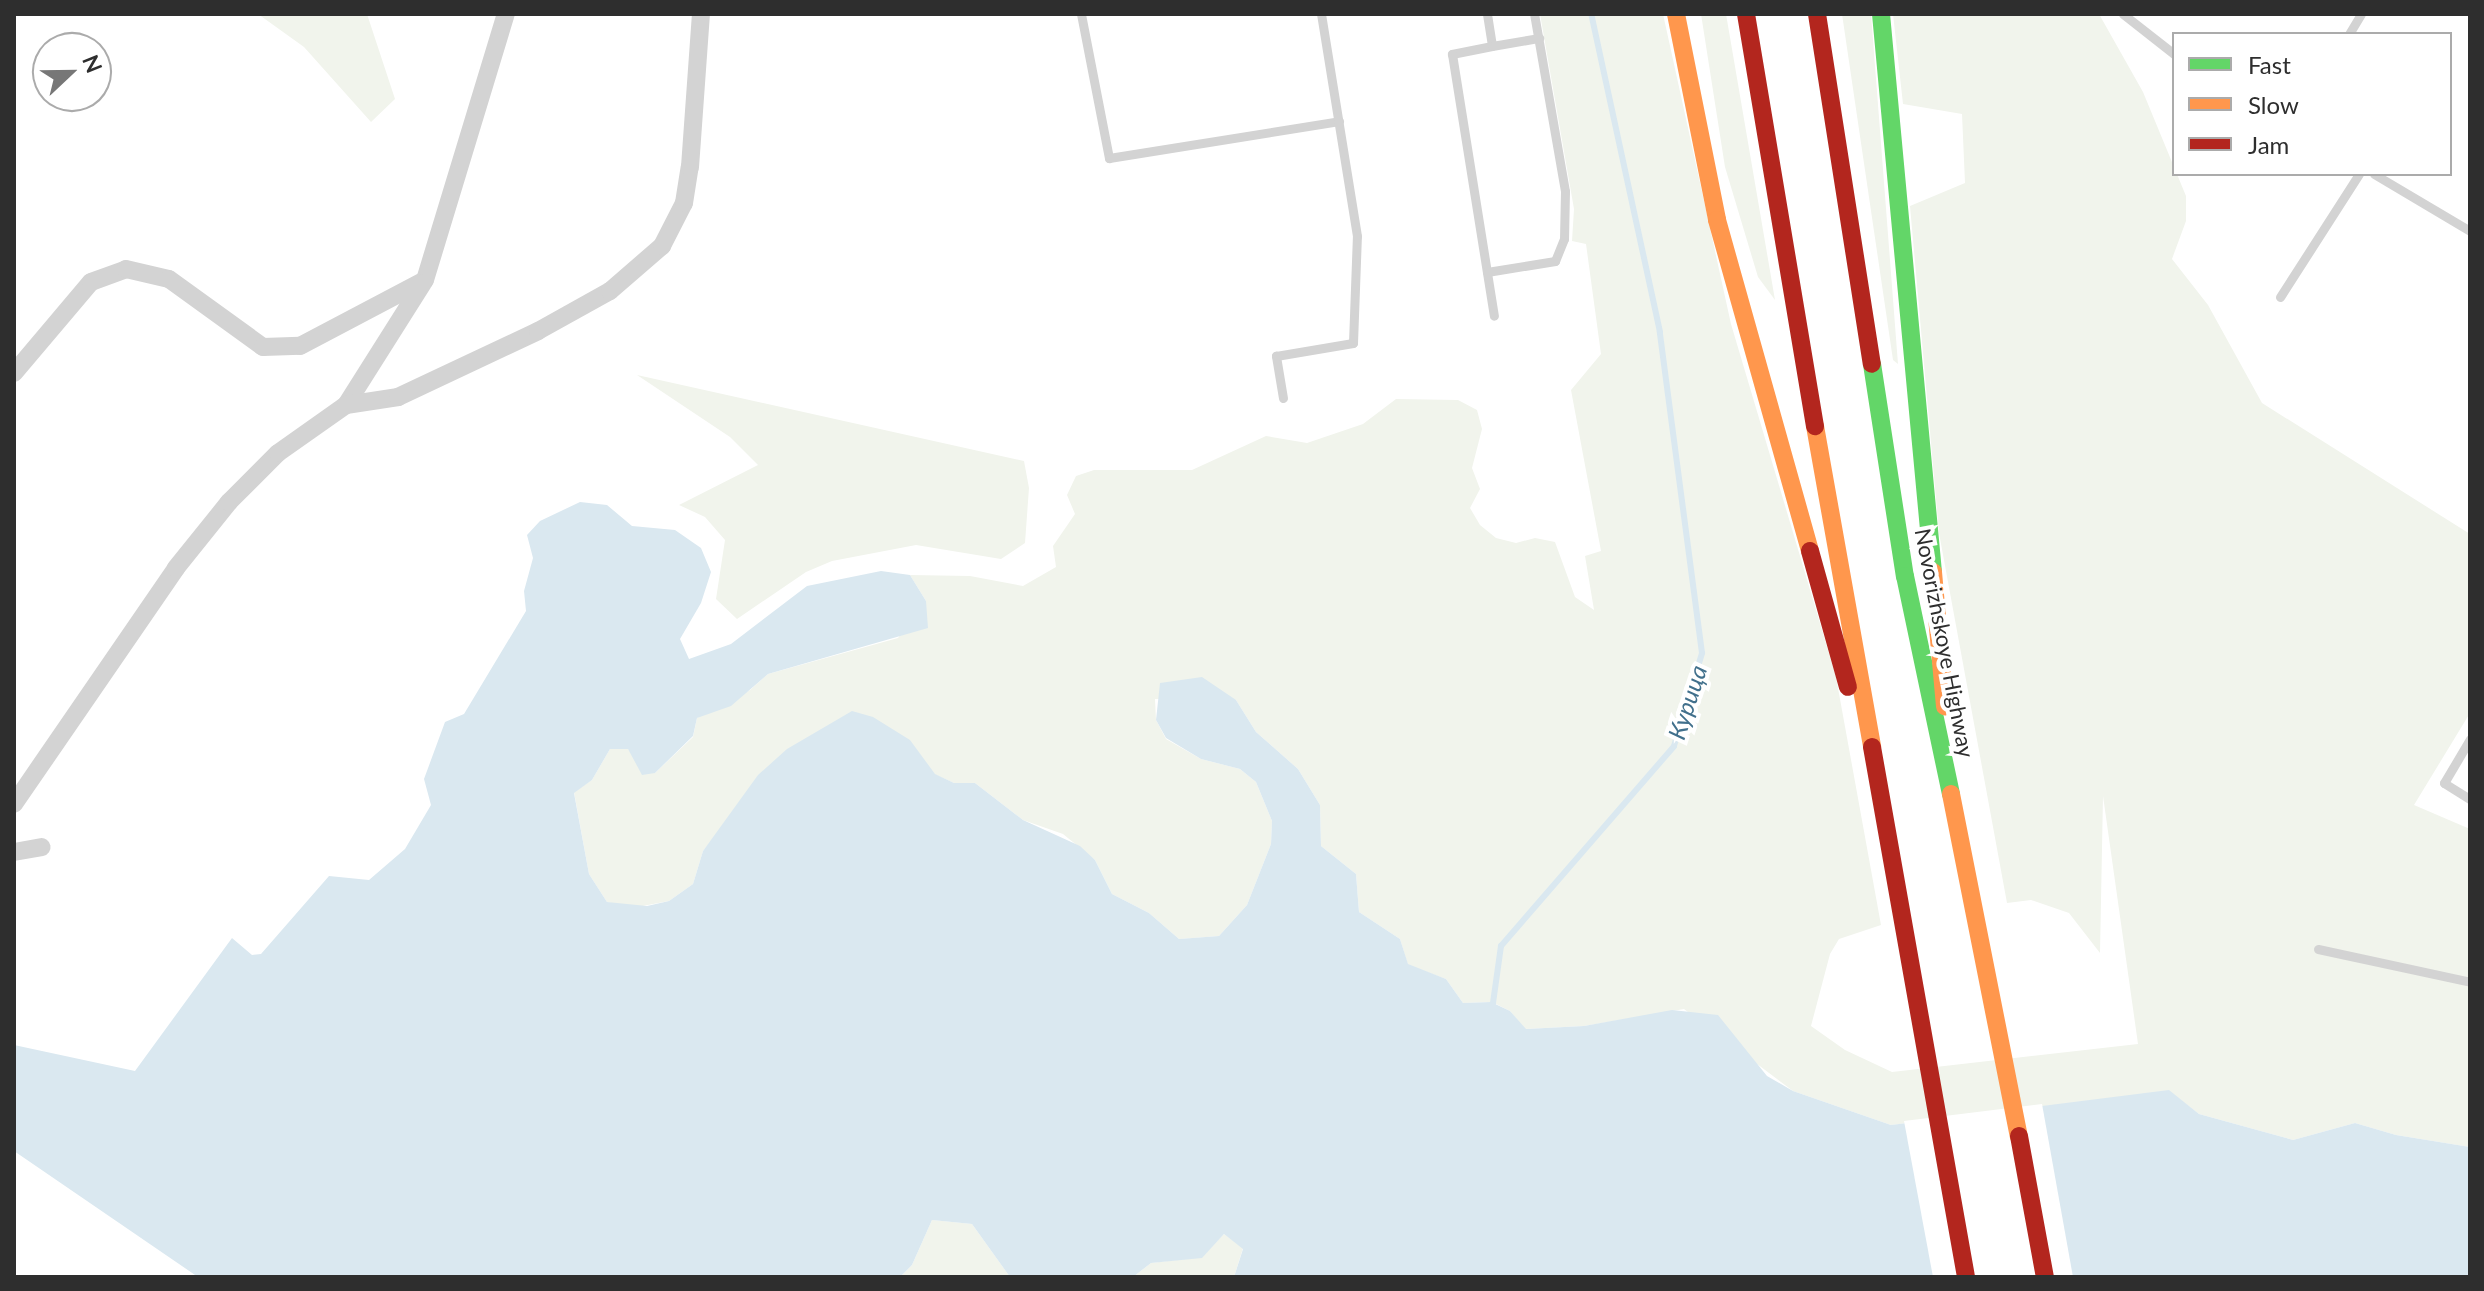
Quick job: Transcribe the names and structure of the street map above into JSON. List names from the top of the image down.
{
  "streets": {
    "main road": ["Novorizhskoye Highway"]
  },
  "water": ["Курица"],
  "legend": ["Fast", "Slow", "Jam"],
  "north": "right"
}
